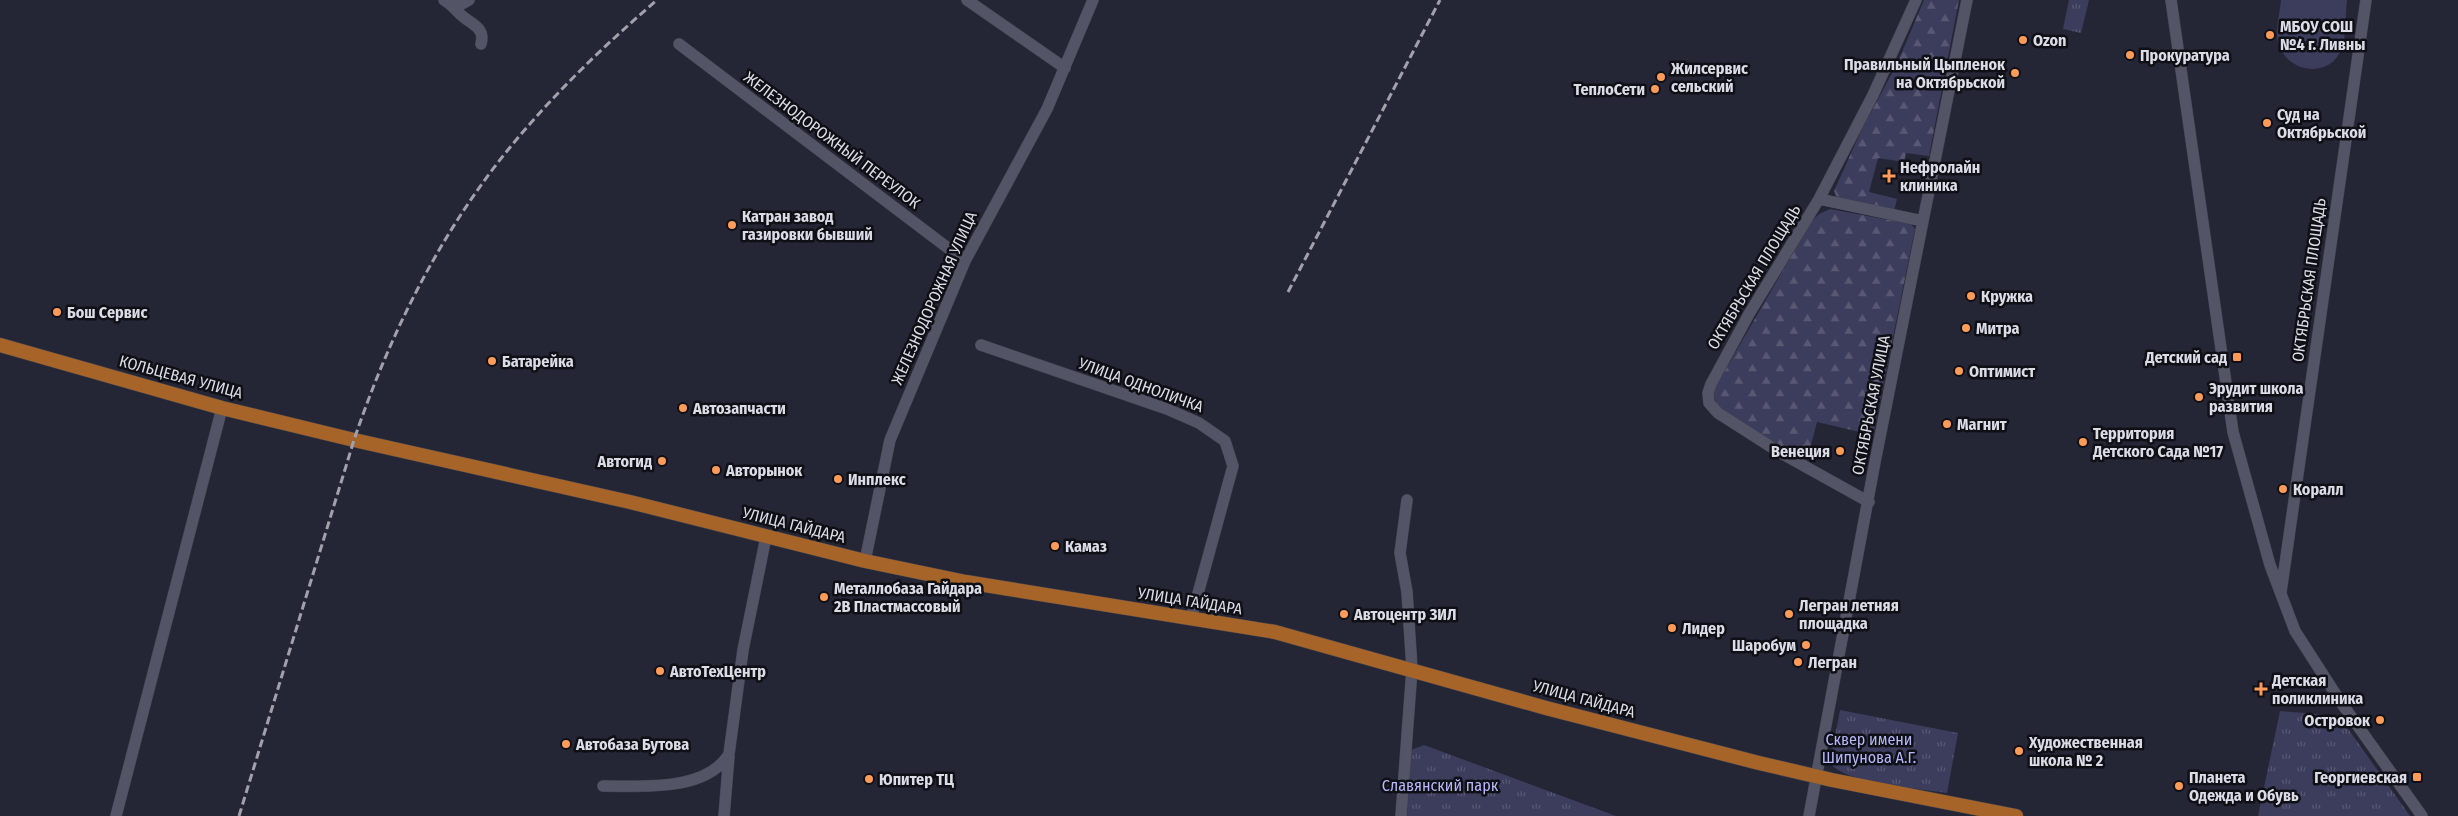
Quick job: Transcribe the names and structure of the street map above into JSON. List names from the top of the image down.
{
  "streets": {
    "main road": ["КОЛЬЦЕВАЯ УЛИЦА", "УЛИЦА ГАЙДАРА"],
    "street": [
      "ЖЕЛЕЗНОДОРОЖНЫЙ ПЕРЕУЛОК",
      "ОКТЯБРЬСКАЯ ПЛОЩАДЬ",
      "ЖЕЛЕЗНОДОРОЖНАЯ УЛИЦА",
      "УЛИЦА ОДНОЛИЧКА",
      "ОКТЯБРЬСКАЯ УЛИЦА"
    ]
  },
  "crossings": [
    ["ЖЕЛЕЗНОДОРОЖНЫЙ ПЕРЕУЛОК", "ЖЕЛЕЗНОДОРОЖНАЯ УЛИЦА"],
    ["ОКТЯБРЬСКАЯ ПЛОЩАДЬ", "ОКТЯБРЬСКАЯ УЛИЦА"],
    ["ЖЕЛЕЗНОДОРОЖНАЯ УЛИЦА", "УЛИЦА ГАЙДАРА"],
    ["КОЛЬЦЕВАЯ УЛИЦА", "УЛИЦА ГАЙДАРА"],
    ["УЛИЦА ОДНОЛИЧКА", "УЛИЦА ГАЙДАРА"],
    ["ОКТЯБРЬСКАЯ УЛИЦА", "УЛИЦА ГАЙДАРА"]
  ],
  "parks": ["Сквер имени Шипунова А.Г.", "Славянский парк"],
  "places": {
    "other": [
      "МБОУ СОШ №4 г. Ливны",
      "Ozon",
      "Прокуратура",
      "Правильный Цыпленок на Октябрьской",
      "Жилсервис сельский",
      "ТеплоСети",
      "Суд на Октябрьской",
      "Катран завод газировки бывший",
      "Кружка",
      "Бош Сервис",
      "Митра",
      "Батарейка",
      "Оптимист",
      "Эрудит школа развития",
      "Автозапчасти",
      "Магнит",
      "Территория Детского Сада №17",
      "Венеция",
      "Автогид",
      "Авторынок",
      "Инплекс",
      "Коралл",
      "Камаз",
      "Металлобаза Гайдара 2В Пластмассовый",
      "Автоцентр ЗИЛ",
      "Легран летняя площадка",
      "Лидер",
      "Шаробум",
      "Легран",
      "АвтоТехЦентр",
      "Островок",
      "Автобаза Бутова",
      "Художественная школа № 2",
      "Юпитер ТЦ",
      "Планета Одежда и Обувь"
    ],
    "health": ["Нефролайн клиника", "Детская поликлиника"],
    "transit": ["Детский сад", "Георгиевская"]
  }
}
